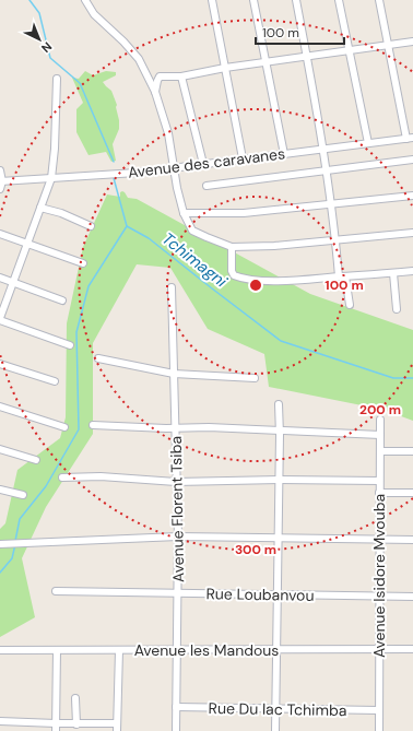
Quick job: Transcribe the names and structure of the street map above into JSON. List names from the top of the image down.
{
  "streets": {
    "street": [
      "Avenue des caravanes",
      "Avenue Florent Tsiba",
      "Avenue Isidore Mvouba",
      "Rue Loubanvou",
      "Avenue les Mandous",
      "Rue Du lac Tchimba"
    ]
  },
  "crossings": [
    ["Avenue Florent Tsiba", "Rue Loubanvou"],
    ["Avenue Florent Tsiba", "Avenue les Mandous"],
    ["Avenue Florent Tsiba", "Rue Du lac Tchimba"],
    ["Avenue Isidore Mvouba", "Rue Loubanvou"],
    ["Avenue Isidore Mvouba", "Avenue les Mandous"],
    ["Avenue Isidore Mvouba", "Rue Du lac Tchimba"]
  ],
  "water": ["Tchimagni"],
  "scale_bar": "100 m",
  "north": "bottom right",
  "rings": ["100 m", "200 m", "300 m"]
}
